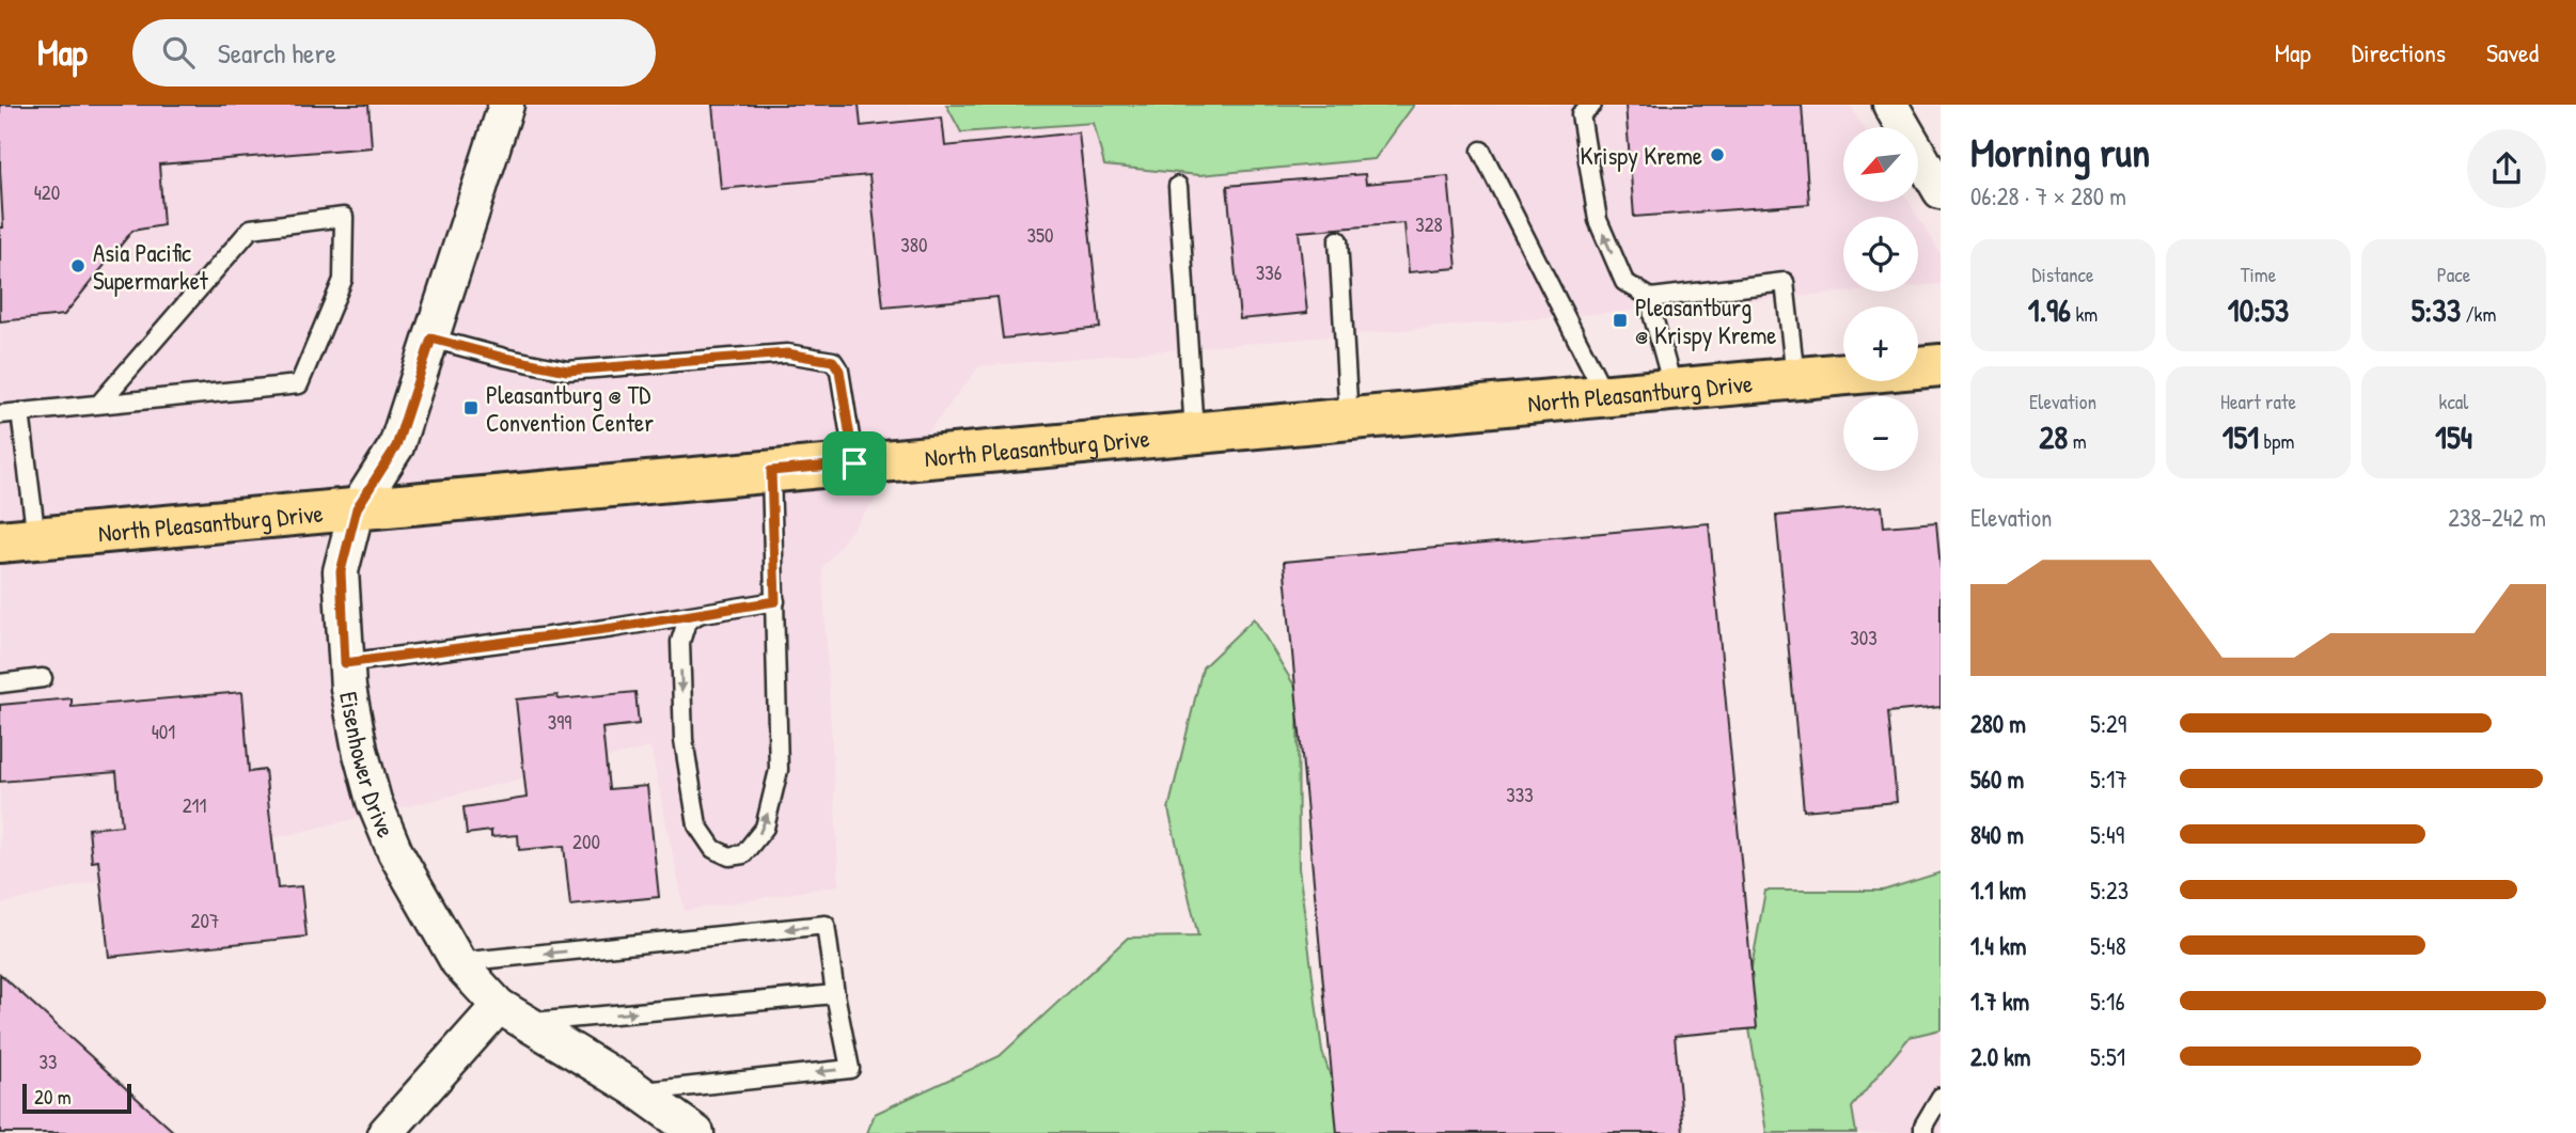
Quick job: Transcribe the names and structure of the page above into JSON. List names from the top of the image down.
{
  "streets": {
    "main road": ["North Pleasantburg Drive"],
    "street": ["Eisenhower Drive"]
  },
  "crossings": [
    ["North Pleasantburg Drive", "Eisenhower Drive"]
  ],
  "places": {
    "other": ["Krispy Kreme", "Asia Pacific Supermarket"],
    "transit": ["Pleasantburg @ Krispy Kreme", "Pleasantburg @ TD Convention Center"]
  },
  "house_numbers": [
    "420",
    "328",
    "350",
    "380",
    "336",
    "303",
    "399",
    "401",
    "333",
    "211",
    "200",
    "207",
    "33"
  ],
  "scale_bar": "20 m",
  "north": "bottom left",
  "page": {
    "header": "Map",
    "search": "Search here",
    "nav": ["Map", "Directions", "Saved"],
    "heading": ["Morning run", "06:28 · 7 × 280 m"],
    "map_buttons": ["+", "−"],
    "stats": [
      ["Distance", "1.96 km"],
      ["Time", "10:53"],
      ["Pace", "5:33 /km"],
      ["Elevation", "28 m"],
      ["Heart rate", "151 bpm"],
      ["kcal", "154"]
    ],
    "chart": ["Elevation", "238–242 m"],
    "list": [
      {
        "name": "280 m",
        "note": "5:29"
      },
      {
        "name": "560 m",
        "note": "5:17"
      },
      {
        "name": "840 m",
        "note": "5:49"
      },
      {
        "name": "1.1 km",
        "note": "5:23"
      },
      {
        "name": "1.4 km",
        "note": "5:48"
      },
      {
        "name": "1.7 km",
        "note": "5:16"
      },
      {
        "name": "2.0 km",
        "note": "5:51"
      }
    ],
    "scale": "20 m"
  }
}
